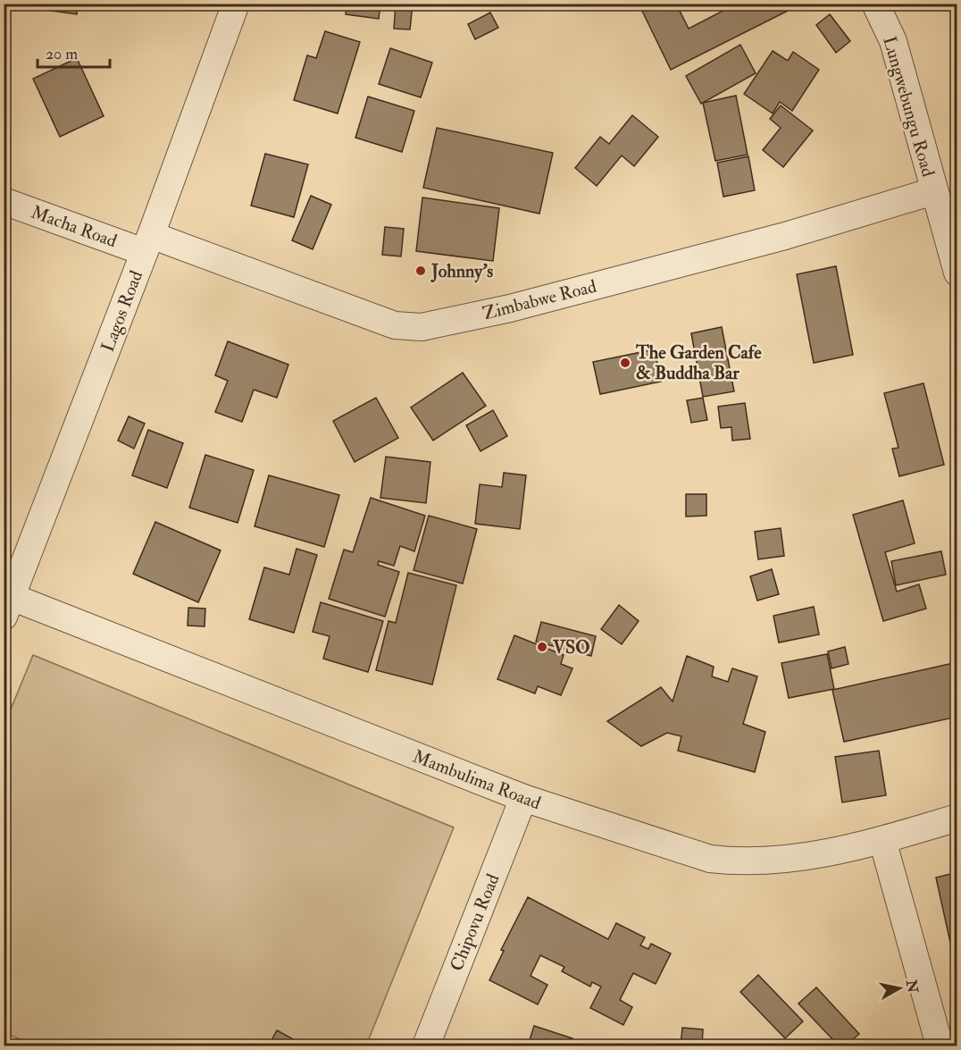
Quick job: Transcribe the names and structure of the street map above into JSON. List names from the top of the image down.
{
  "streets": {
    "street": [
      "Lungwebungu Road",
      "Macha Road",
      "Zimbabwe Road",
      "Lagos Road",
      "Mambulima Roaad",
      "Chipovu Road"
    ]
  },
  "crossings": [
    ["Lungwebungu Road", "Zimbabwe Road"],
    ["Macha Road", "Zimbabwe Road"],
    ["Macha Road", "Lagos Road"],
    ["Zimbabwe Road", "Lagos Road"],
    ["Lagos Road", "Mambulima Roaad"],
    ["Mambulima Roaad", "Chipovu Road"]
  ],
  "places": ["Johnny’s", "The Garden Cafe & Buddha Bar", "VSO"],
  "scale_bar": "20 m",
  "north": "right"
}
